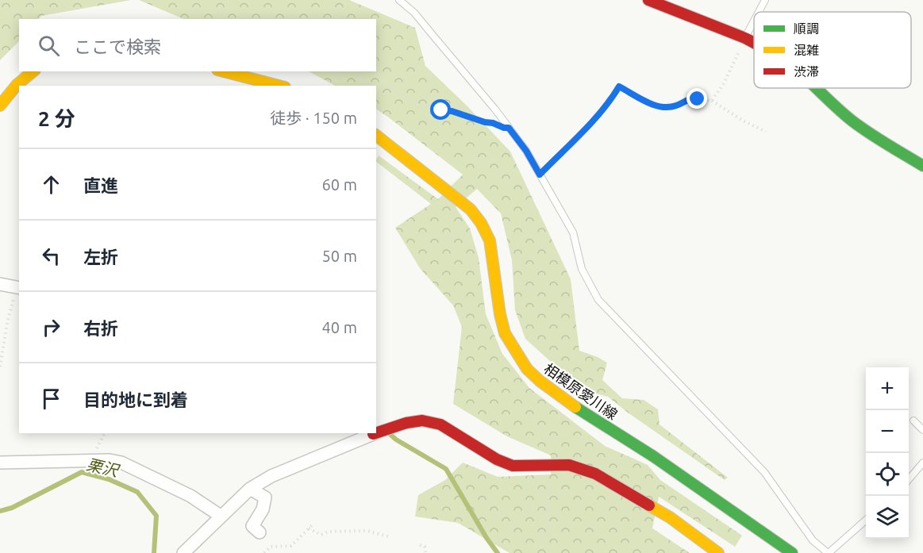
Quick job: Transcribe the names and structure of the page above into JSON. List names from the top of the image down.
{
  "streets": {
    "main road": ["相模原愛川線"]
  },
  "water": ["栗沢"],
  "legend": ["順調", "混雑", "渋滞"],
  "page": {
    "search": "ここで検索",
    "heading": ["2 分", "徒歩 · 150 m"],
    "list": [
      ["直進", "60 m"],
      ["左折", "50 m"],
      ["右折", "40 m"],
      "目的地に到着"
    ],
    "map_buttons": ["+", "−"]
  }
}
